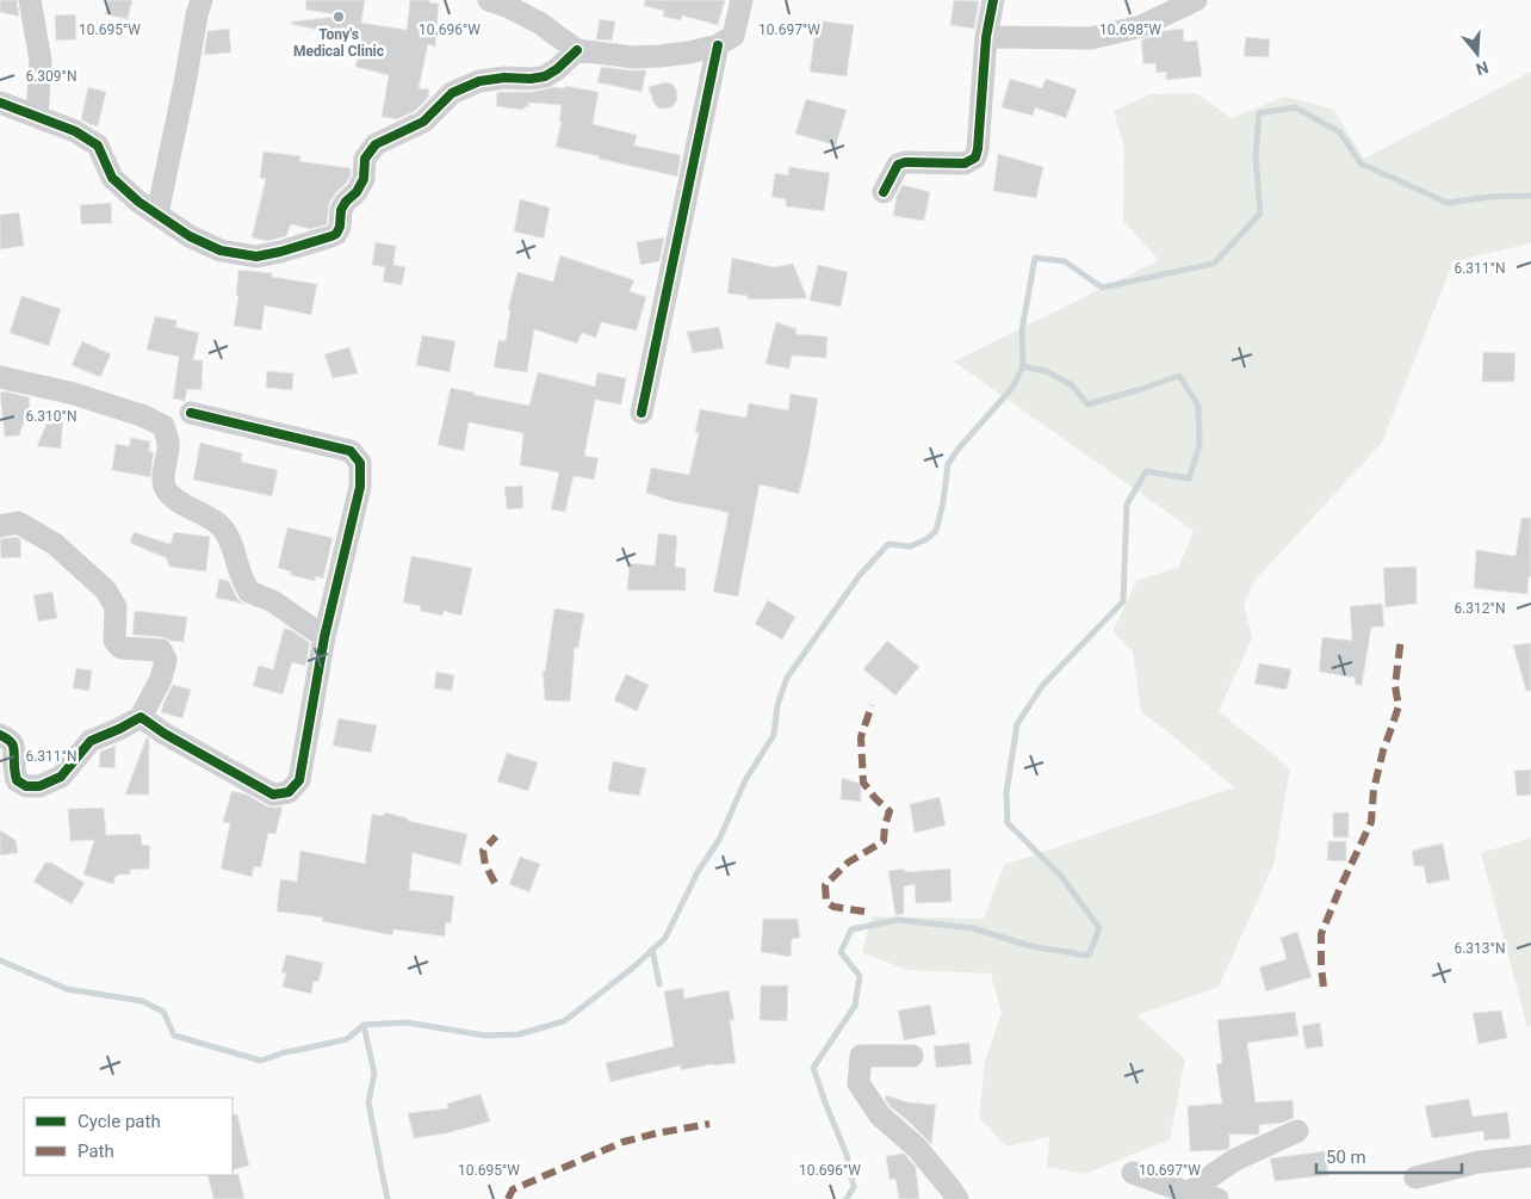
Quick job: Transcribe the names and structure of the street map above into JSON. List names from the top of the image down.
{
  "places": ["Tony's Medical Clinic"],
  "legend": ["Cycle path", "Path"],
  "scale_bar": "50 m",
  "north": "bottom",
  "coordinates": [
    "10.695°W",
    "10.696°W",
    "10.697°W",
    "10.698°W",
    "6.309°N",
    "6.311°N",
    "6.310°N",
    "6.312°N",
    "6.313°N"
  ]
}
